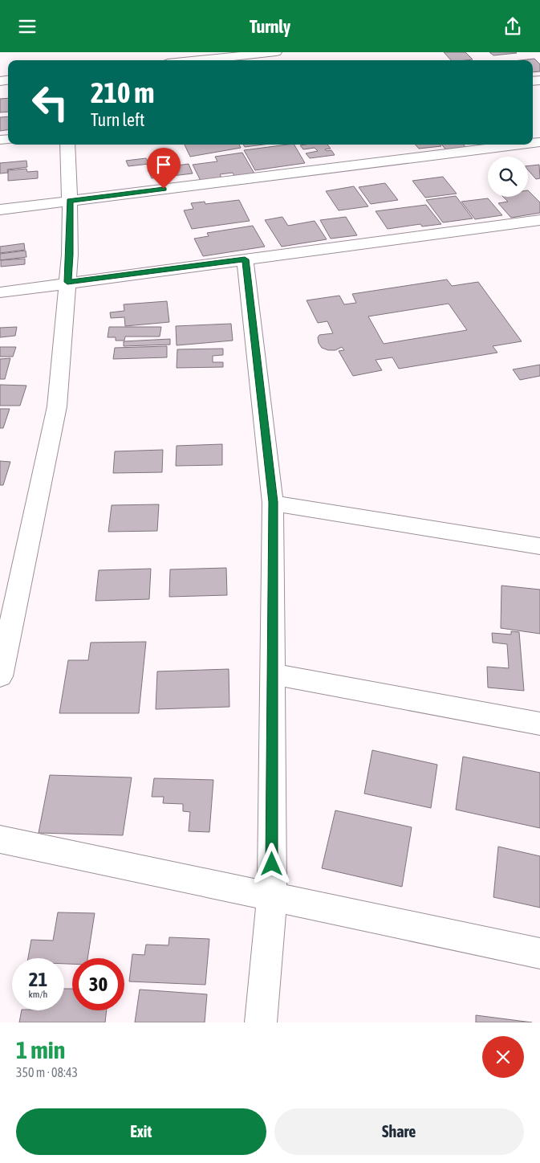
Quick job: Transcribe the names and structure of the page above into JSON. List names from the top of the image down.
{
  "page": {
    "header": "Turnly",
    "turn": ["210 m", "Turn left"],
    "speed": "21 km/h",
    "limit": "30",
    "heading": ["1 min", "350 m · 08:43"],
    "buttons": ["Exit", "Share"]
  }
}
